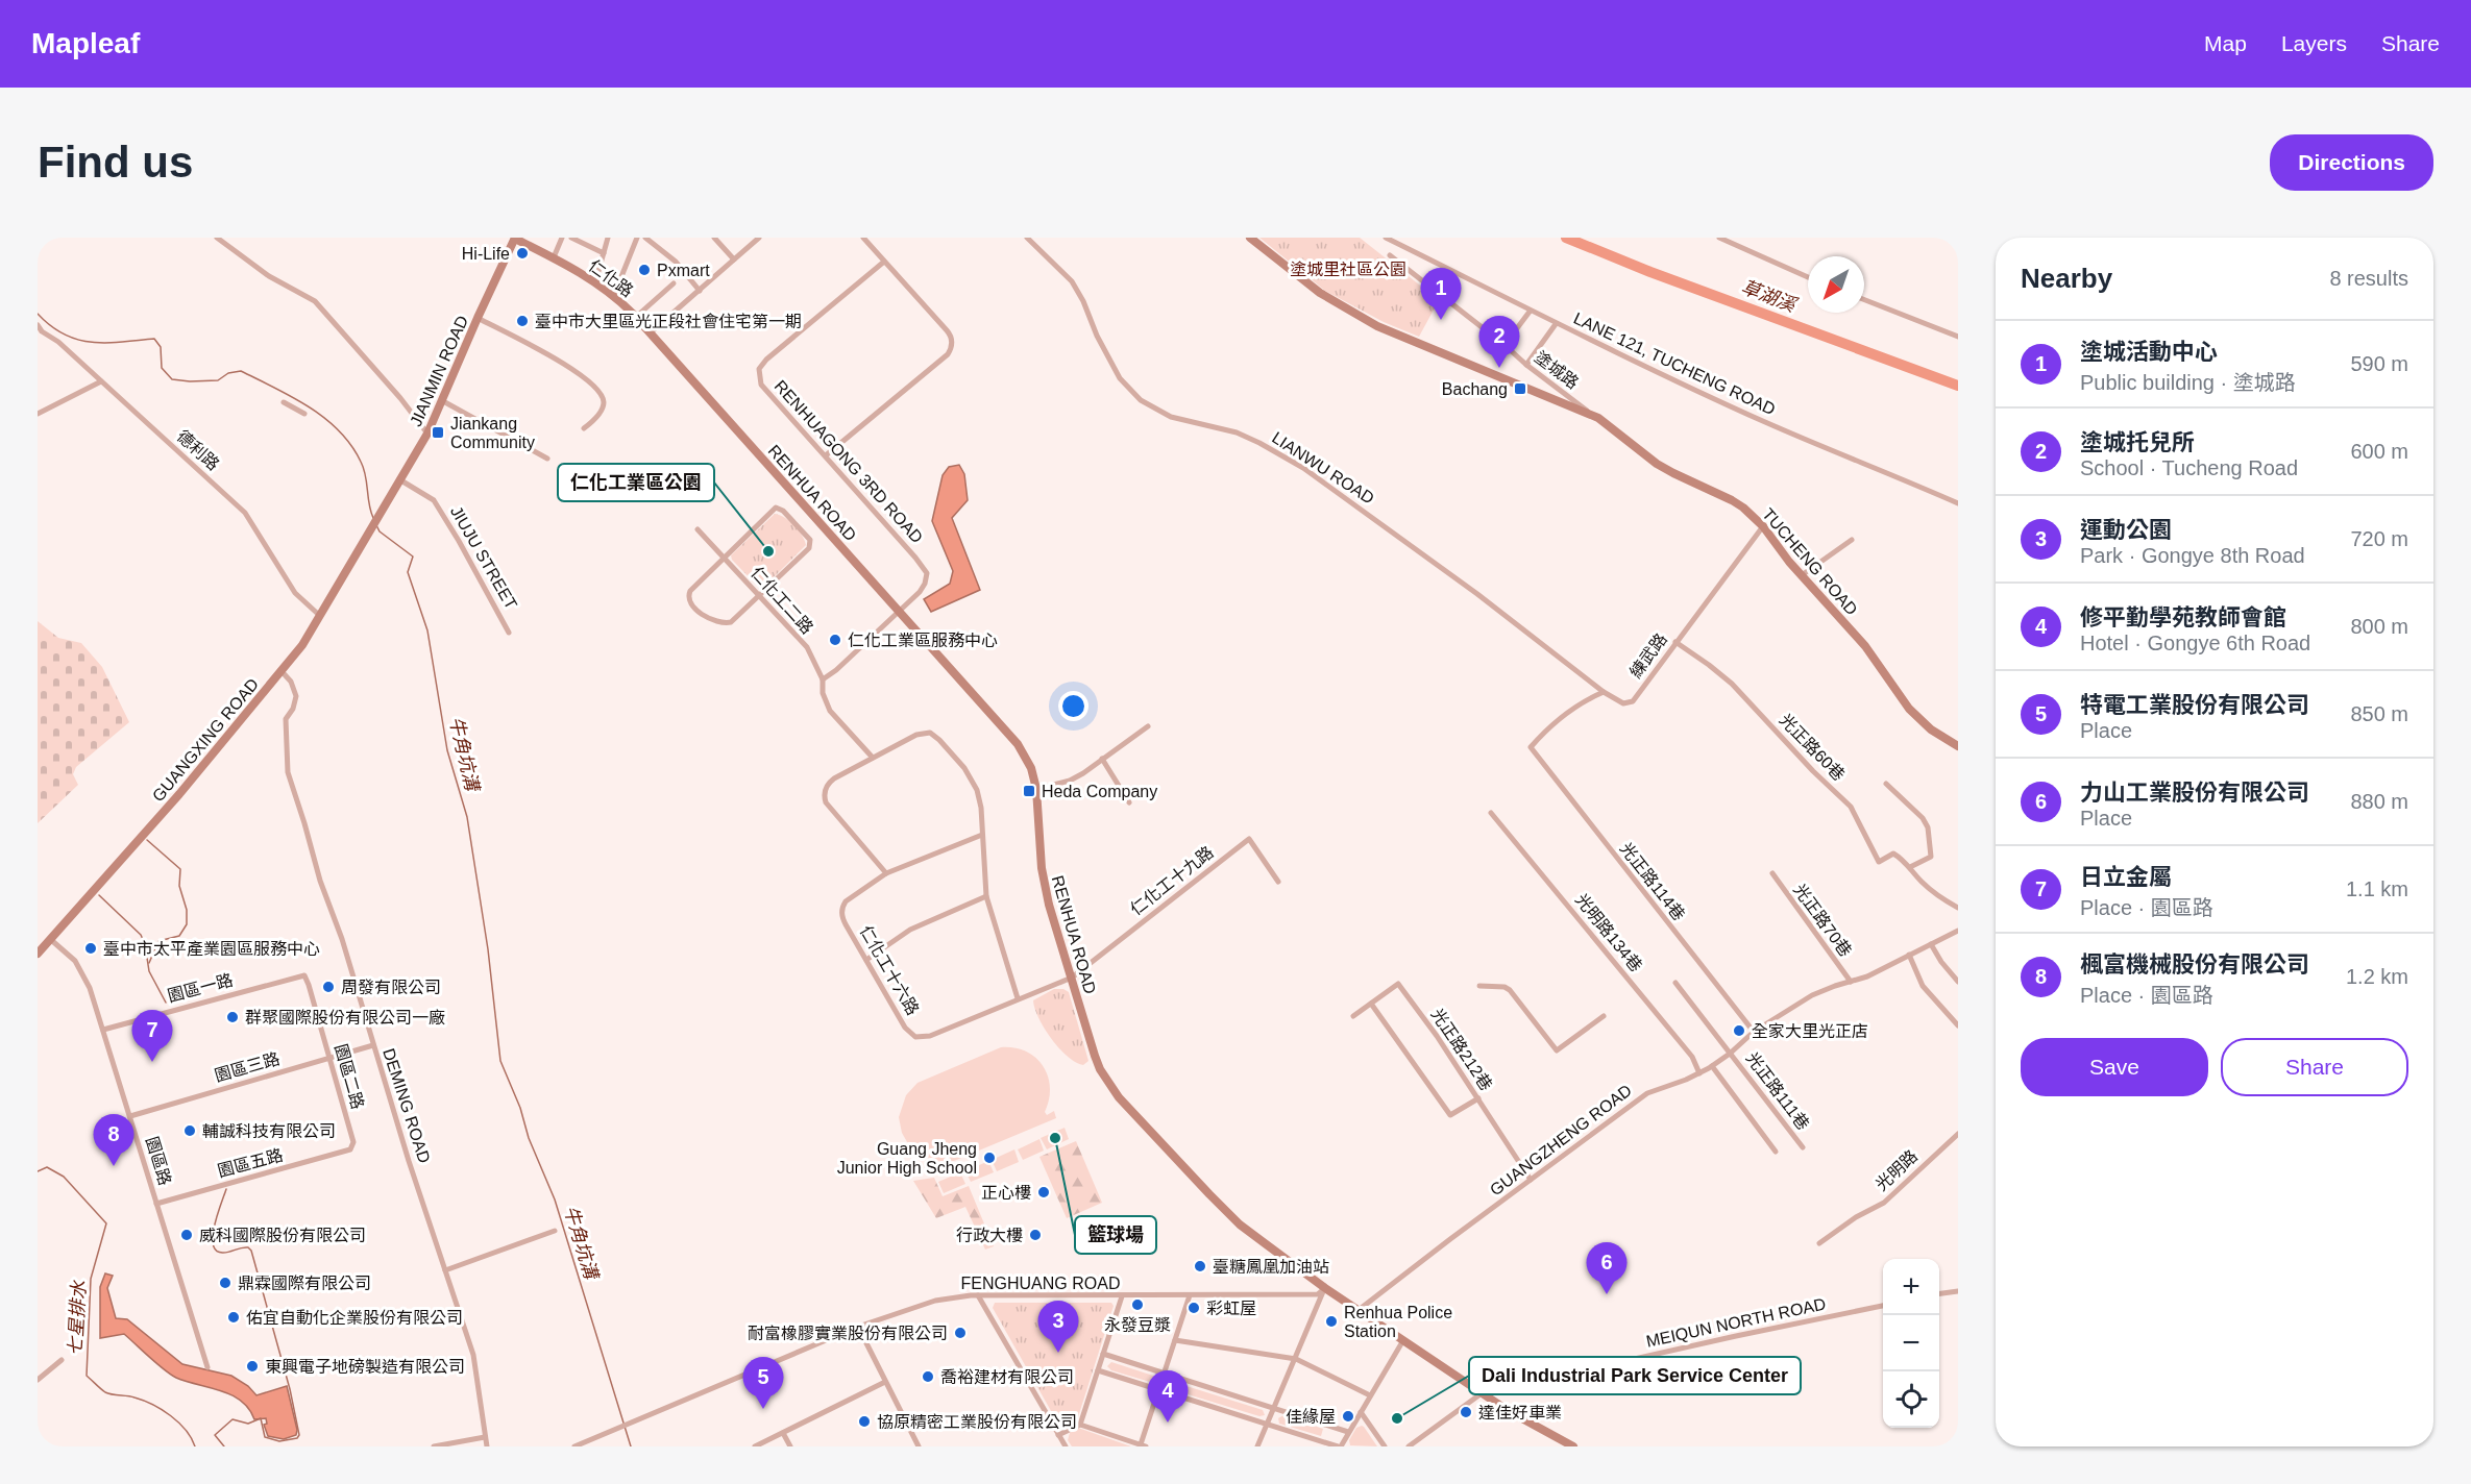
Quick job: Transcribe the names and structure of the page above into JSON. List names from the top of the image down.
{
  "streets": {
    "main road": [
      "仁化路",
      "JIANMIN ROAD",
      "RENHUA ROAD",
      "TUCHENG ROAD",
      "GUANGXING ROAD"
    ],
    "street": [
      "LANE 121, TUCHENG ROAD",
      "塗城路",
      "德利路",
      "RENHUAGONG 3RD ROAD",
      "LIANWU ROAD",
      "JIUJU STREET",
      "仁化工二路",
      "練武路",
      "光正路60巷",
      "仁化工十九路",
      "光正路114巷",
      "光正路70巷",
      "光明路134巷",
      "仁化工十六路",
      "園區一路",
      "光正路212巷",
      "園區三路",
      "園區二路",
      "光正路111巷",
      "DEMING ROAD",
      "GUANGZHENG ROAD",
      "園區路",
      "園區五路",
      "光明路",
      "FENGHUANG ROAD",
      "MEIQUN NORTH ROAD"
    ]
  },
  "crossings": [
    ["仁化路", "JIANMIN ROAD"],
    ["仁化路", "RENHUA ROAD"],
    ["塗城路", "TUCHENG ROAD"],
    ["JIANMIN ROAD", "JIUJU STREET"],
    ["JIANMIN ROAD", "GUANGXING ROAD"],
    ["德利路", "GUANGXING ROAD"],
    ["RENHUAGONG 3RD ROAD", "RENHUA ROAD"],
    ["RENHUAGONG 3RD ROAD", "仁化工二路"],
    ["LIANWU ROAD", "練武路"],
    ["LIANWU ROAD", "光正路114巷"],
    ["RENHUA ROAD", "仁化工十九路"],
    ["RENHUA ROAD", "仁化工十六路"],
    ["RENHUA ROAD", "FENGHUANG ROAD"],
    ["TUCHENG ROAD", "練武路"],
    ["仁化工二路", "仁化工十六路"],
    ["練武路", "光正路60巷"],
    ["練武路", "光正路114巷"],
    ["GUANGXING ROAD", "DEMING ROAD"],
    ["GUANGXING ROAD", "園區路"],
    ["仁化工十九路", "仁化工十六路"],
    ["光正路114巷", "GUANGZHENG ROAD"],
    ["光正路70巷", "GUANGZHENG ROAD"],
    ["光明路134巷", "GUANGZHENG ROAD"],
    ["園區一路", "園區二路"],
    ["園區一路", "園區路"],
    ["光正路212巷", "GUANGZHENG ROAD"],
    ["園區三路", "園區二路"],
    ["園區三路", "DEMING ROAD"],
    ["園區三路", "園區路"],
    ["園區二路", "園區五路"],
    ["光正路111巷", "GUANGZHENG ROAD"],
    ["園區路", "園區五路"]
  ],
  "water": ["草湖溪", "牛角坑溝", "七星排水"],
  "parks": ["塗城里社區公園"],
  "places": {
    "other": [
      "Hi-Life",
      "Pxmart",
      "臺中市大里區光正段社會住宅第一期",
      "仁化工業區公園",
      "仁化工業區服務中心",
      "臺中市太平產業園區服務中心",
      "周發有限公司",
      "群聚國際股份有限公司一廠",
      "全家大里光正店",
      "輔誠科技有限公司",
      "籃球場",
      "Guang Jheng Junior High School",
      "正心樓",
      "威科國際股份有限公司",
      "行政大樓",
      "臺糖鳳凰加油站",
      "鼎霖國際有限公司",
      "永發豆漿",
      "彩虹屋",
      "佑宜自動化企業股份有限公司",
      "Renhua Police Station",
      "耐富橡膠實業股份有限公司",
      "東興電子地磅製造有限公司",
      "喬裕建材有限公司",
      "達佳好車業",
      "佳緣屋",
      "Dali Industrial Park Service Center",
      "協原精密工業股份有限公司"
    ],
    "transit": ["Bachang", "Jiankang Community", "Heda Company"]
  },
  "north": "bottom left",
  "page": {
    "header": "Mapleaf",
    "nav": ["Map", "Layers", "Share"],
    "buttons": [
      "Directions",
      ["Save", "Share"]
    ],
    "title": "Find us",
    "heading": ["Nearby", "8 results"],
    "pins": [
      "1",
      "2",
      "7",
      "8",
      "6",
      "3",
      "5",
      "4"
    ],
    "list": [
      {
        "mark": "1",
        "name": "塗城活動中心",
        "note": "Public building · 塗城路",
        "value": "590 m"
      },
      {
        "mark": "2",
        "name": "塗城托兒所",
        "note": "School · Tucheng Road",
        "value": "600 m"
      },
      {
        "mark": "3",
        "name": "運動公園",
        "note": "Park · Gongye 8th Road",
        "value": "720 m"
      },
      {
        "mark": "4",
        "name": "修平勤學苑教師會館",
        "note": "Hotel · Gongye 6th Road",
        "value": "800 m"
      },
      {
        "mark": "5",
        "name": "特電工業股份有限公司",
        "note": "Place",
        "value": "850 m"
      },
      {
        "mark": "6",
        "name": "力山工業股份有限公司",
        "note": "Place",
        "value": "880 m"
      },
      {
        "mark": "7",
        "name": "日立金屬",
        "note": "Place · 園區路",
        "value": "1.1 km"
      },
      {
        "mark": "8",
        "name": "楓富機械股份有限公司",
        "note": "Place · 園區路",
        "value": "1.2 km"
      }
    ],
    "map_buttons": ["+", "−"]
  }
}
